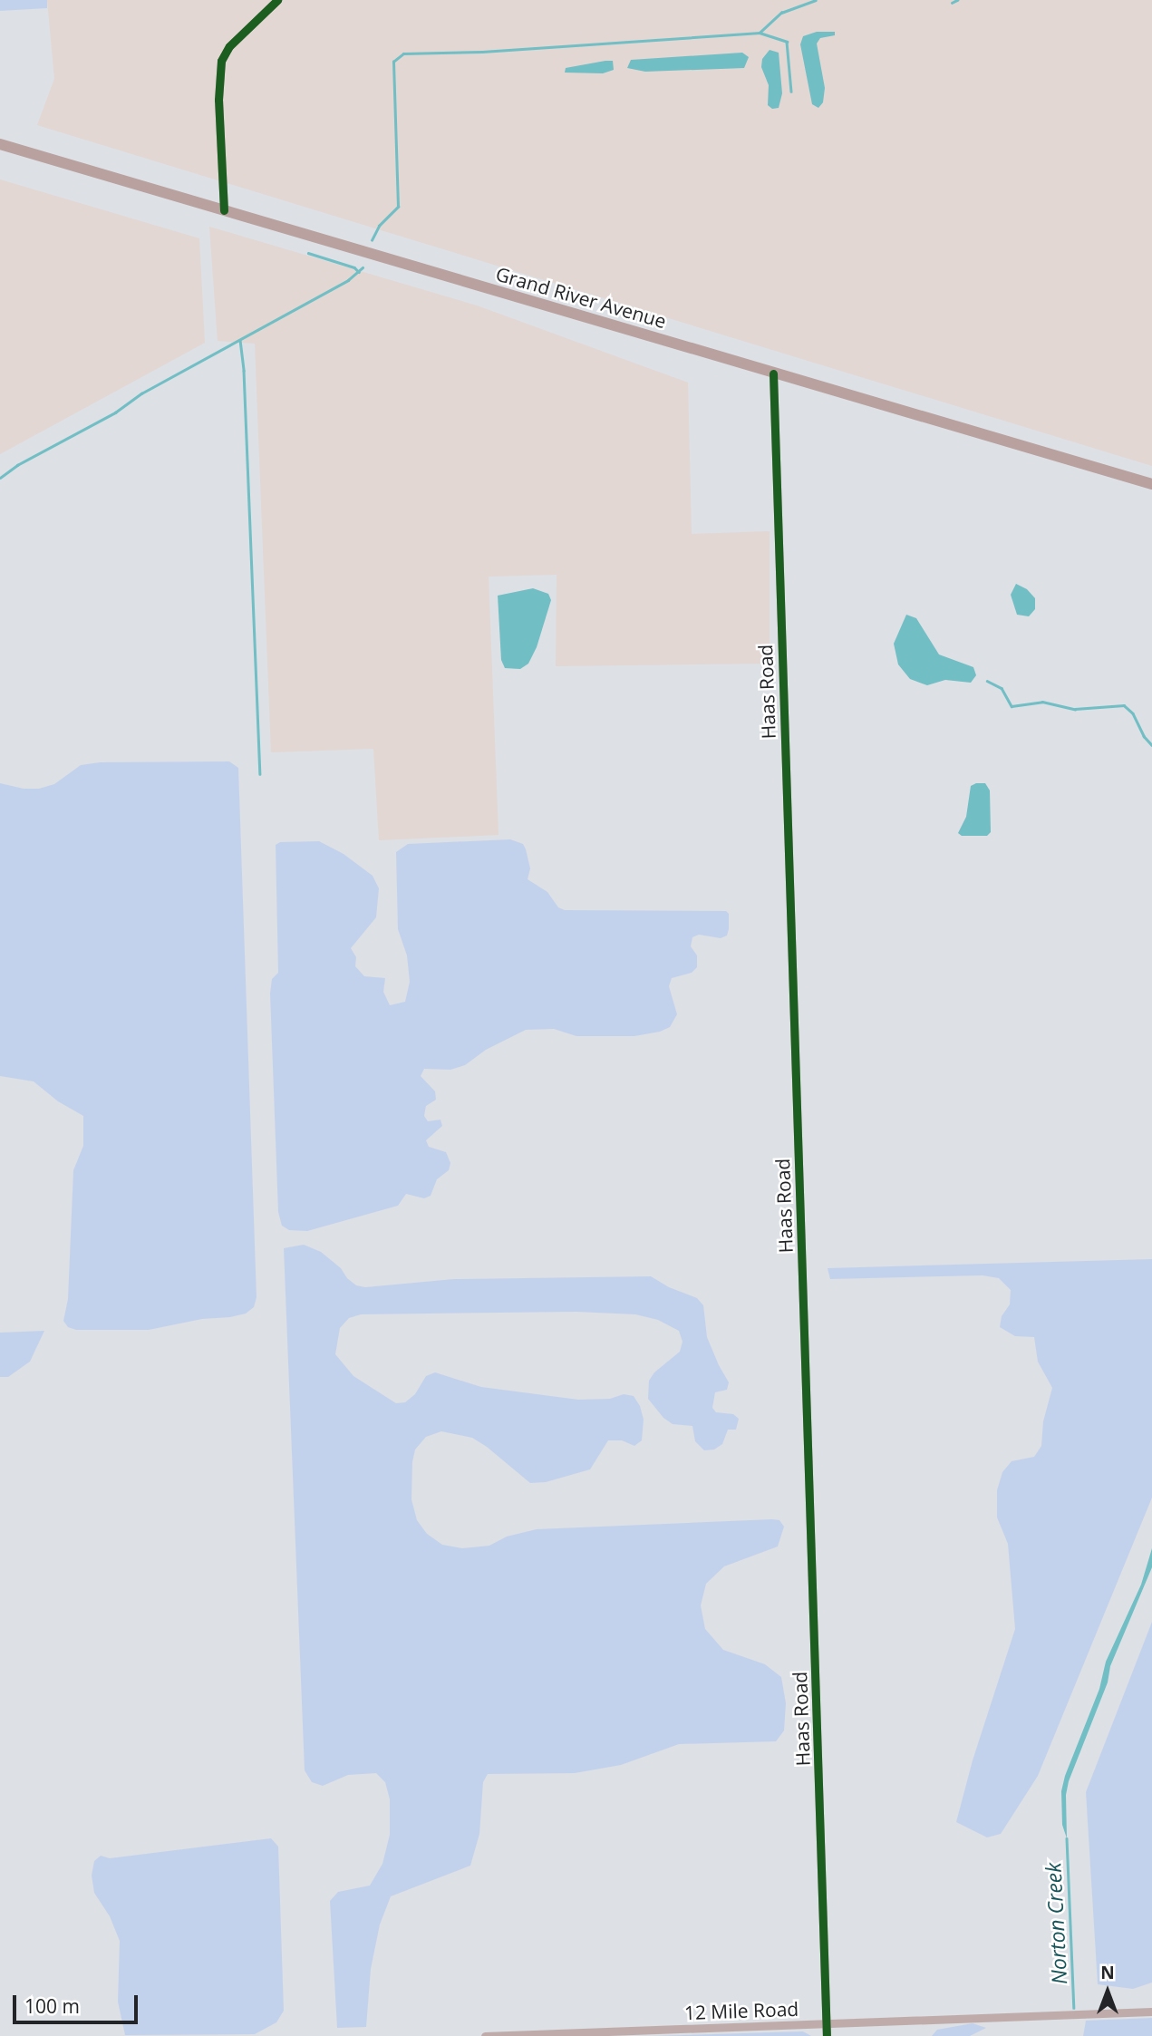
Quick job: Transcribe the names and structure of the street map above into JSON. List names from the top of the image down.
{
  "streets": {
    "main road": ["Grand River Avenue"],
    "street": ["Haas Road", "12 Mile Road"]
  },
  "crossings": [
    ["Grand River Avenue", "Haas Road"],
    ["Haas Road", "12 Mile Road"]
  ],
  "water": ["Norton Creek"],
  "scale_bar": "100 m",
  "north": "top"
}
